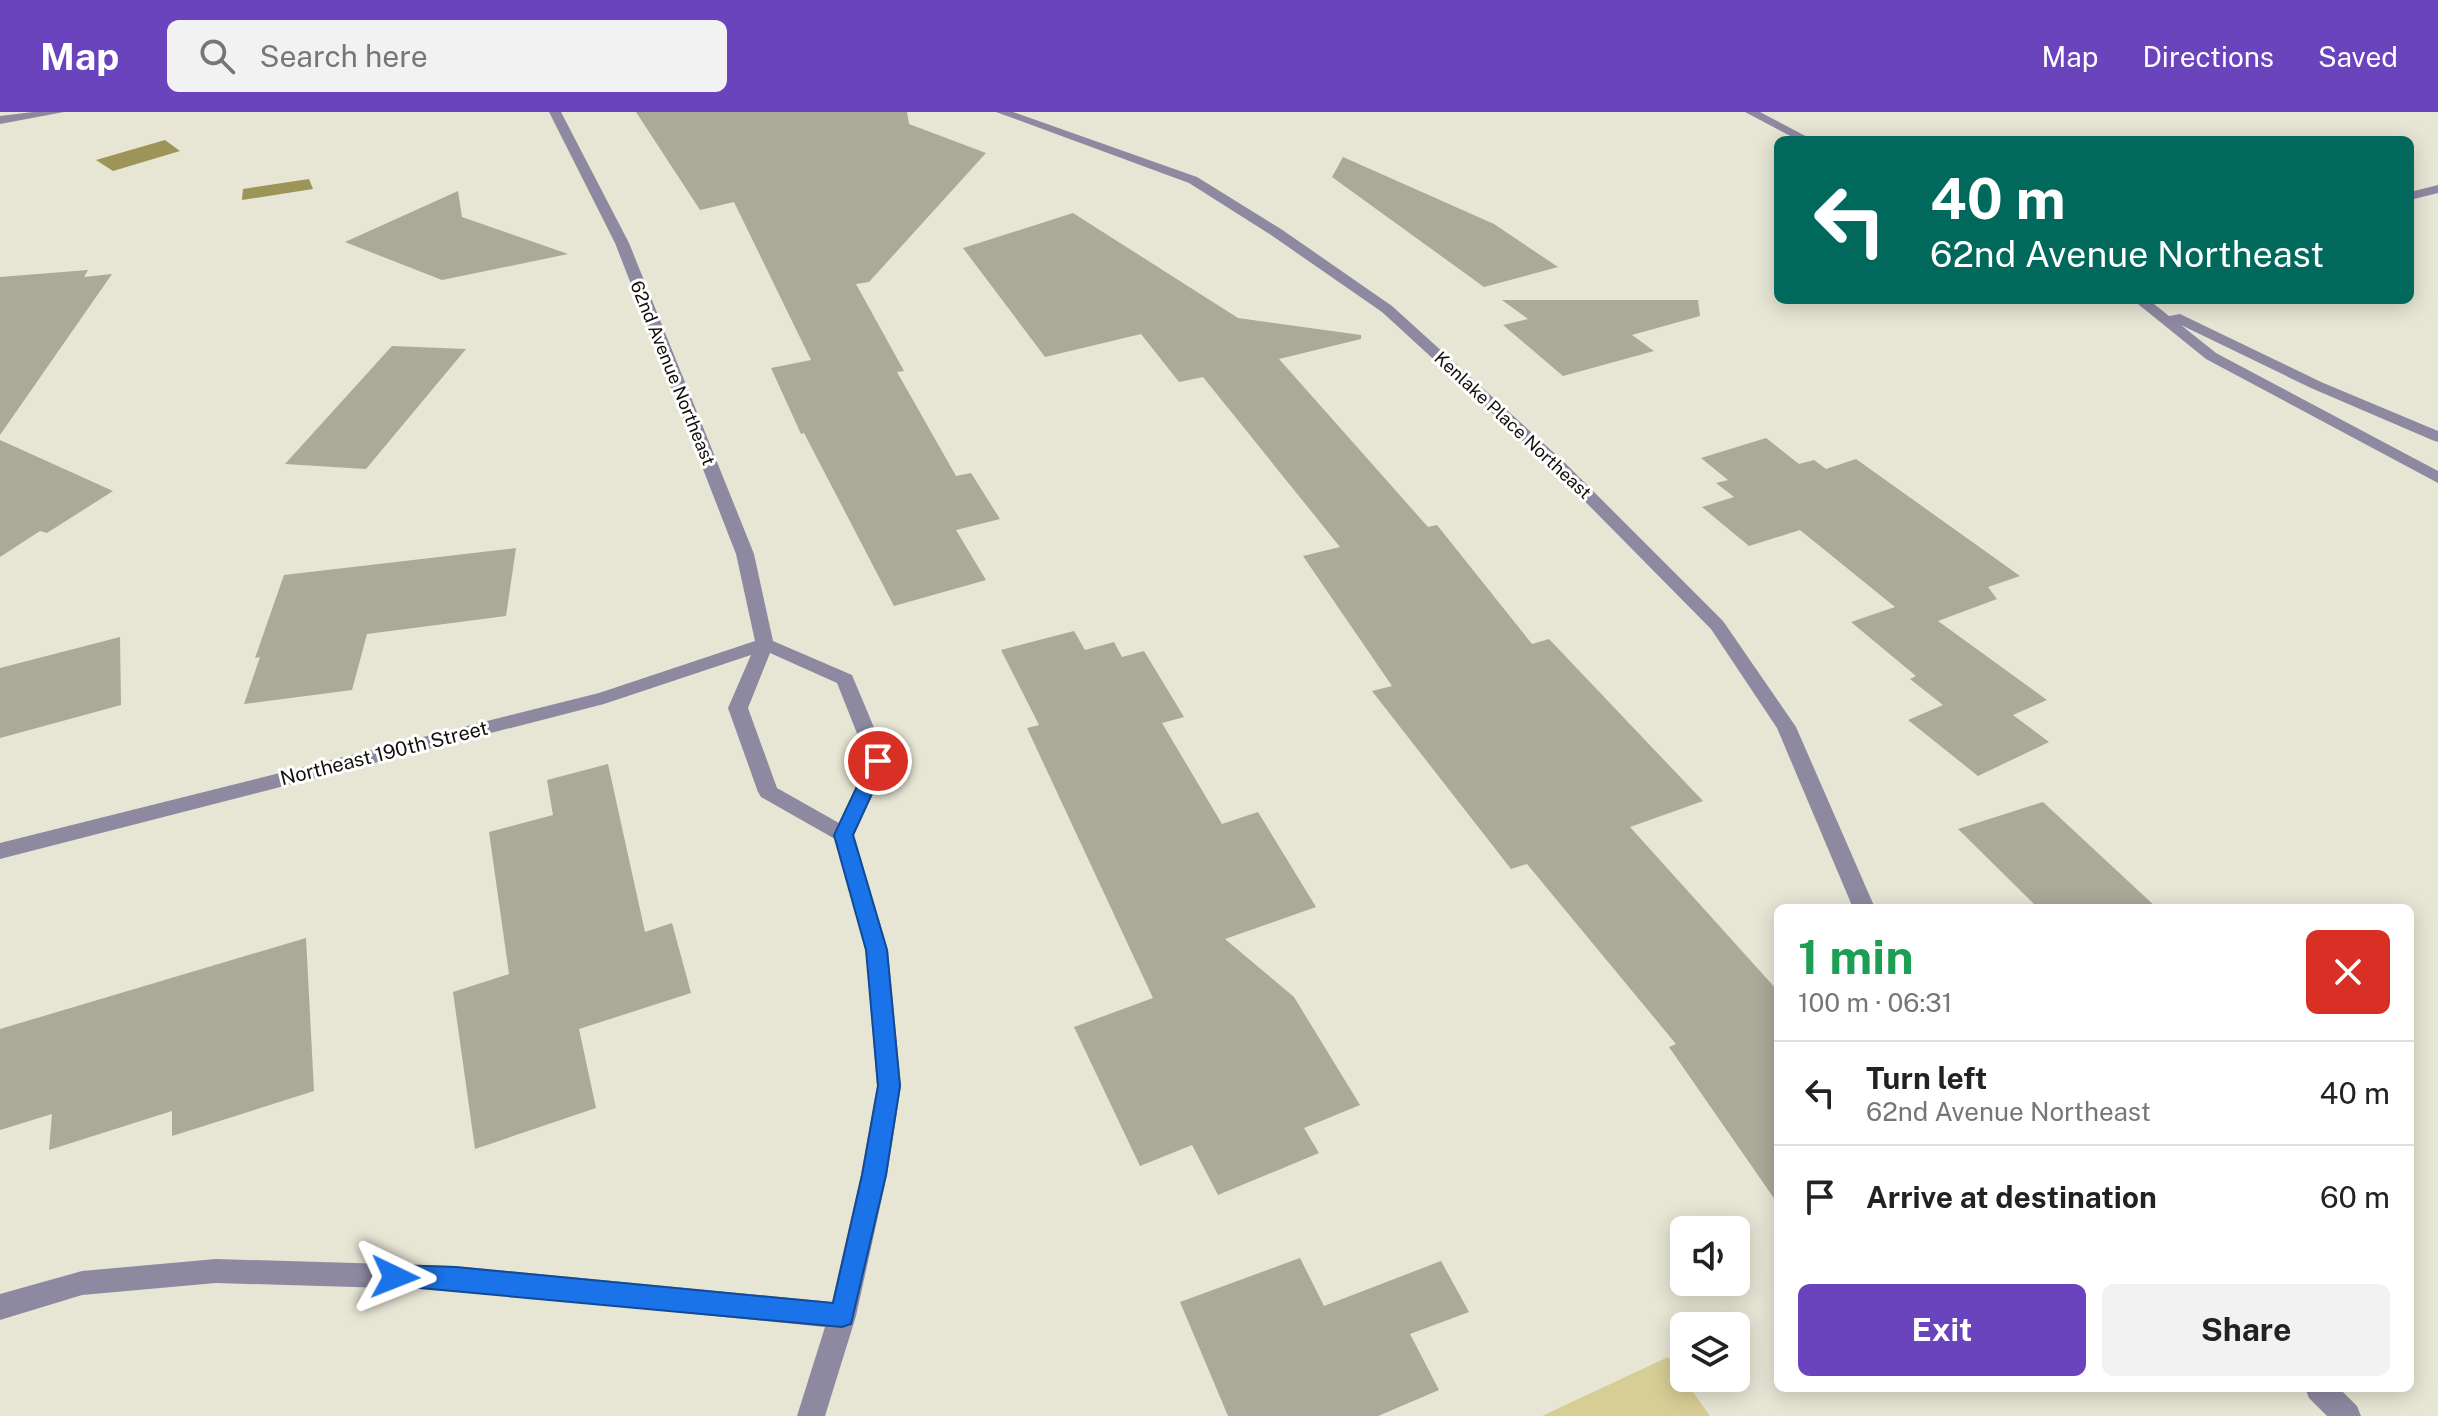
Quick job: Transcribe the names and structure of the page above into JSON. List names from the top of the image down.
{
  "streets": {
    "street": ["62nd Avenue Northeast", "Kenlake Place Northeast", "Northeast 190th Street"]
  },
  "crossings": [
    ["62nd Avenue Northeast", "Northeast 190th Street"]
  ],
  "page": {
    "header": "Map",
    "search": "Search here",
    "nav": ["Map", "Directions", "Saved"],
    "turn": ["40 m", "62nd Avenue Northeast"],
    "heading": ["1 min", "100 m · 06:31"],
    "list": [
      {
        "name": "Turn left",
        "note": "62nd Avenue Northeast",
        "value": "40 m"
      },
      {
        "name": "Arrive at destination",
        "value": "60 m"
      }
    ],
    "buttons": ["Exit", "Share"]
  }
}
